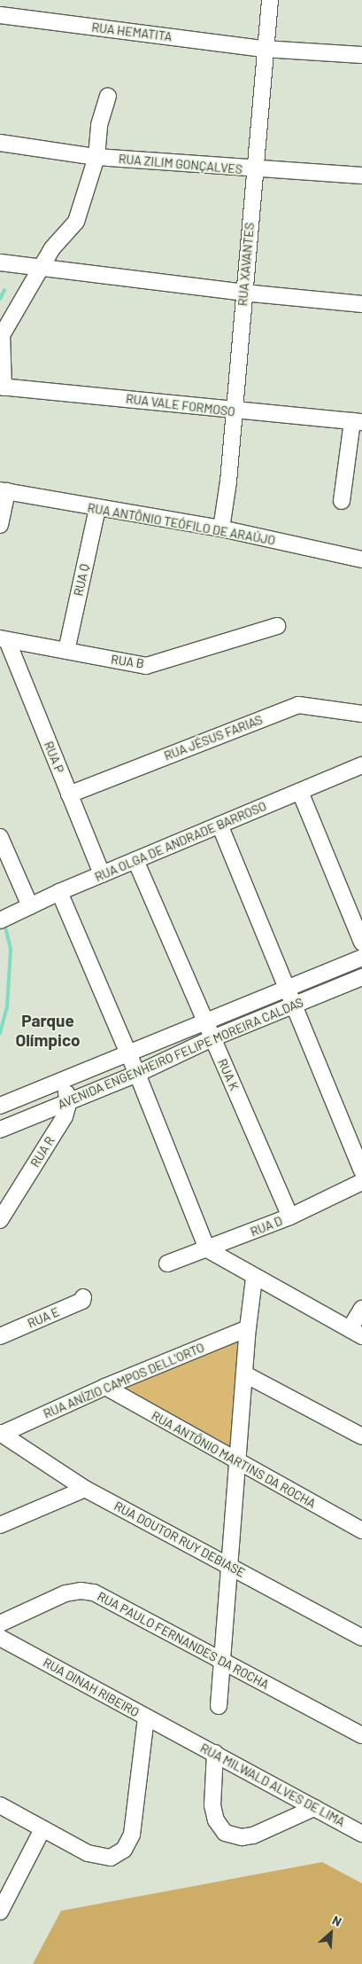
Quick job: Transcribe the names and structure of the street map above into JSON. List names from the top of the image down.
{
  "streets": {
    "street": [
      "RUA HEMATITA",
      "RUA ZILIM GONÇALVES",
      "RUA XAVANTES",
      "RUA VALE FORMOSO",
      "RUA ANTÔNIO TEÓFILO DE ARAÚJO",
      "RUA Q",
      "RUA B",
      "RUA JÉSUS FARIAS",
      "RUA P",
      "RUA OLGA DE ANDRADE BARROSO",
      "AVENIDA ENGENHEIRO FELIPE MOREIRA CALDAS",
      "RUA K",
      "RUA R",
      "RUA D",
      "RUA E",
      "RUA ANÍZIO CAMPOS DELL'ORTO",
      "RUA ANTÔNIO MARTINS DA ROCHA",
      "RUA DOUTOR RUY DEBIASE",
      "RUA PAULO FERNANDES DA ROCHA",
      "RUA DINAH RIBEIRO",
      "RUA MILWALD ALVES DE LIMA"
    ]
  },
  "crossings": [
    ["RUA HEMATITA", "RUA XAVANTES"],
    ["RUA ZILIM GONÇALVES", "RUA XAVANTES"],
    ["RUA XAVANTES", "RUA VALE FORMOSO"],
    ["RUA XAVANTES", "RUA ANTÔNIO TEÓFILO DE ARAÚJO"],
    ["RUA ANTÔNIO TEÓFILO DE ARAÚJO", "RUA Q"],
    ["RUA Q", "RUA B"],
    ["RUA B", "RUA P"],
    ["RUA JÉSUS FARIAS", "RUA P"],
    ["RUA P", "RUA OLGA DE ANDRADE BARROSO"],
    ["RUA OLGA DE ANDRADE BARROSO", "RUA K"],
    ["AVENIDA ENGENHEIRO FELIPE MOREIRA CALDAS", "RUA K"],
    ["AVENIDA ENGENHEIRO FELIPE MOREIRA CALDAS", "RUA R"],
    ["RUA K", "RUA D"],
    ["RUA ANÍZIO CAMPOS DELL'ORTO", "RUA ANTÔNIO MARTINS DA ROCHA"],
    ["RUA ANÍZIO CAMPOS DELL'ORTO", "RUA DOUTOR RUY DEBIASE"],
    ["RUA DINAH RIBEIRO", "RUA MILWALD ALVES DE LIMA"]
  ],
  "districts": ["Parque Olímpico"],
  "north": "top right"
}
